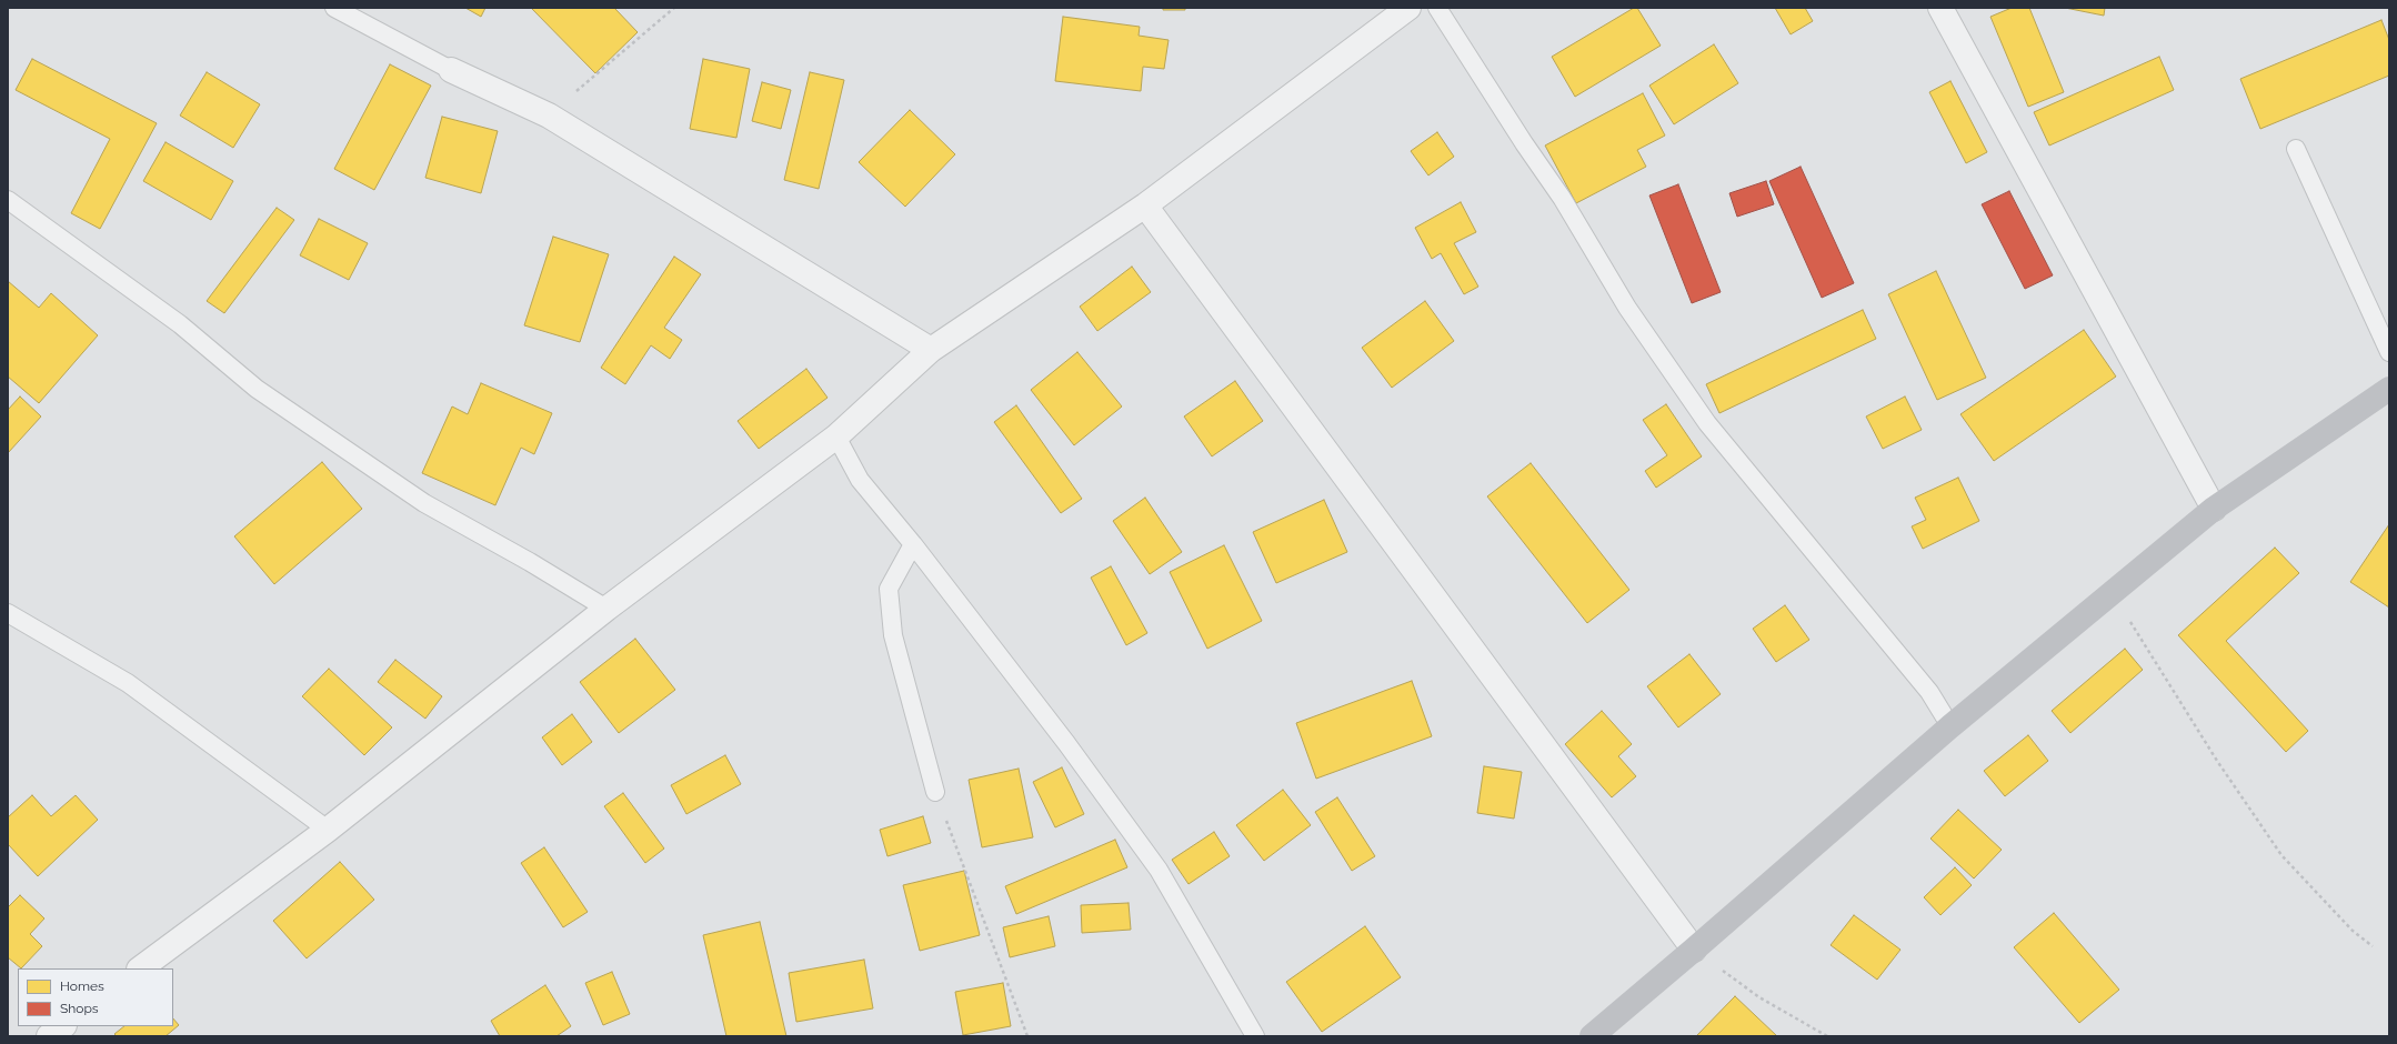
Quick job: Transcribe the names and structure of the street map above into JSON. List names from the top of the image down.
{
  "legend": ["Homes", "Shops"]
}
